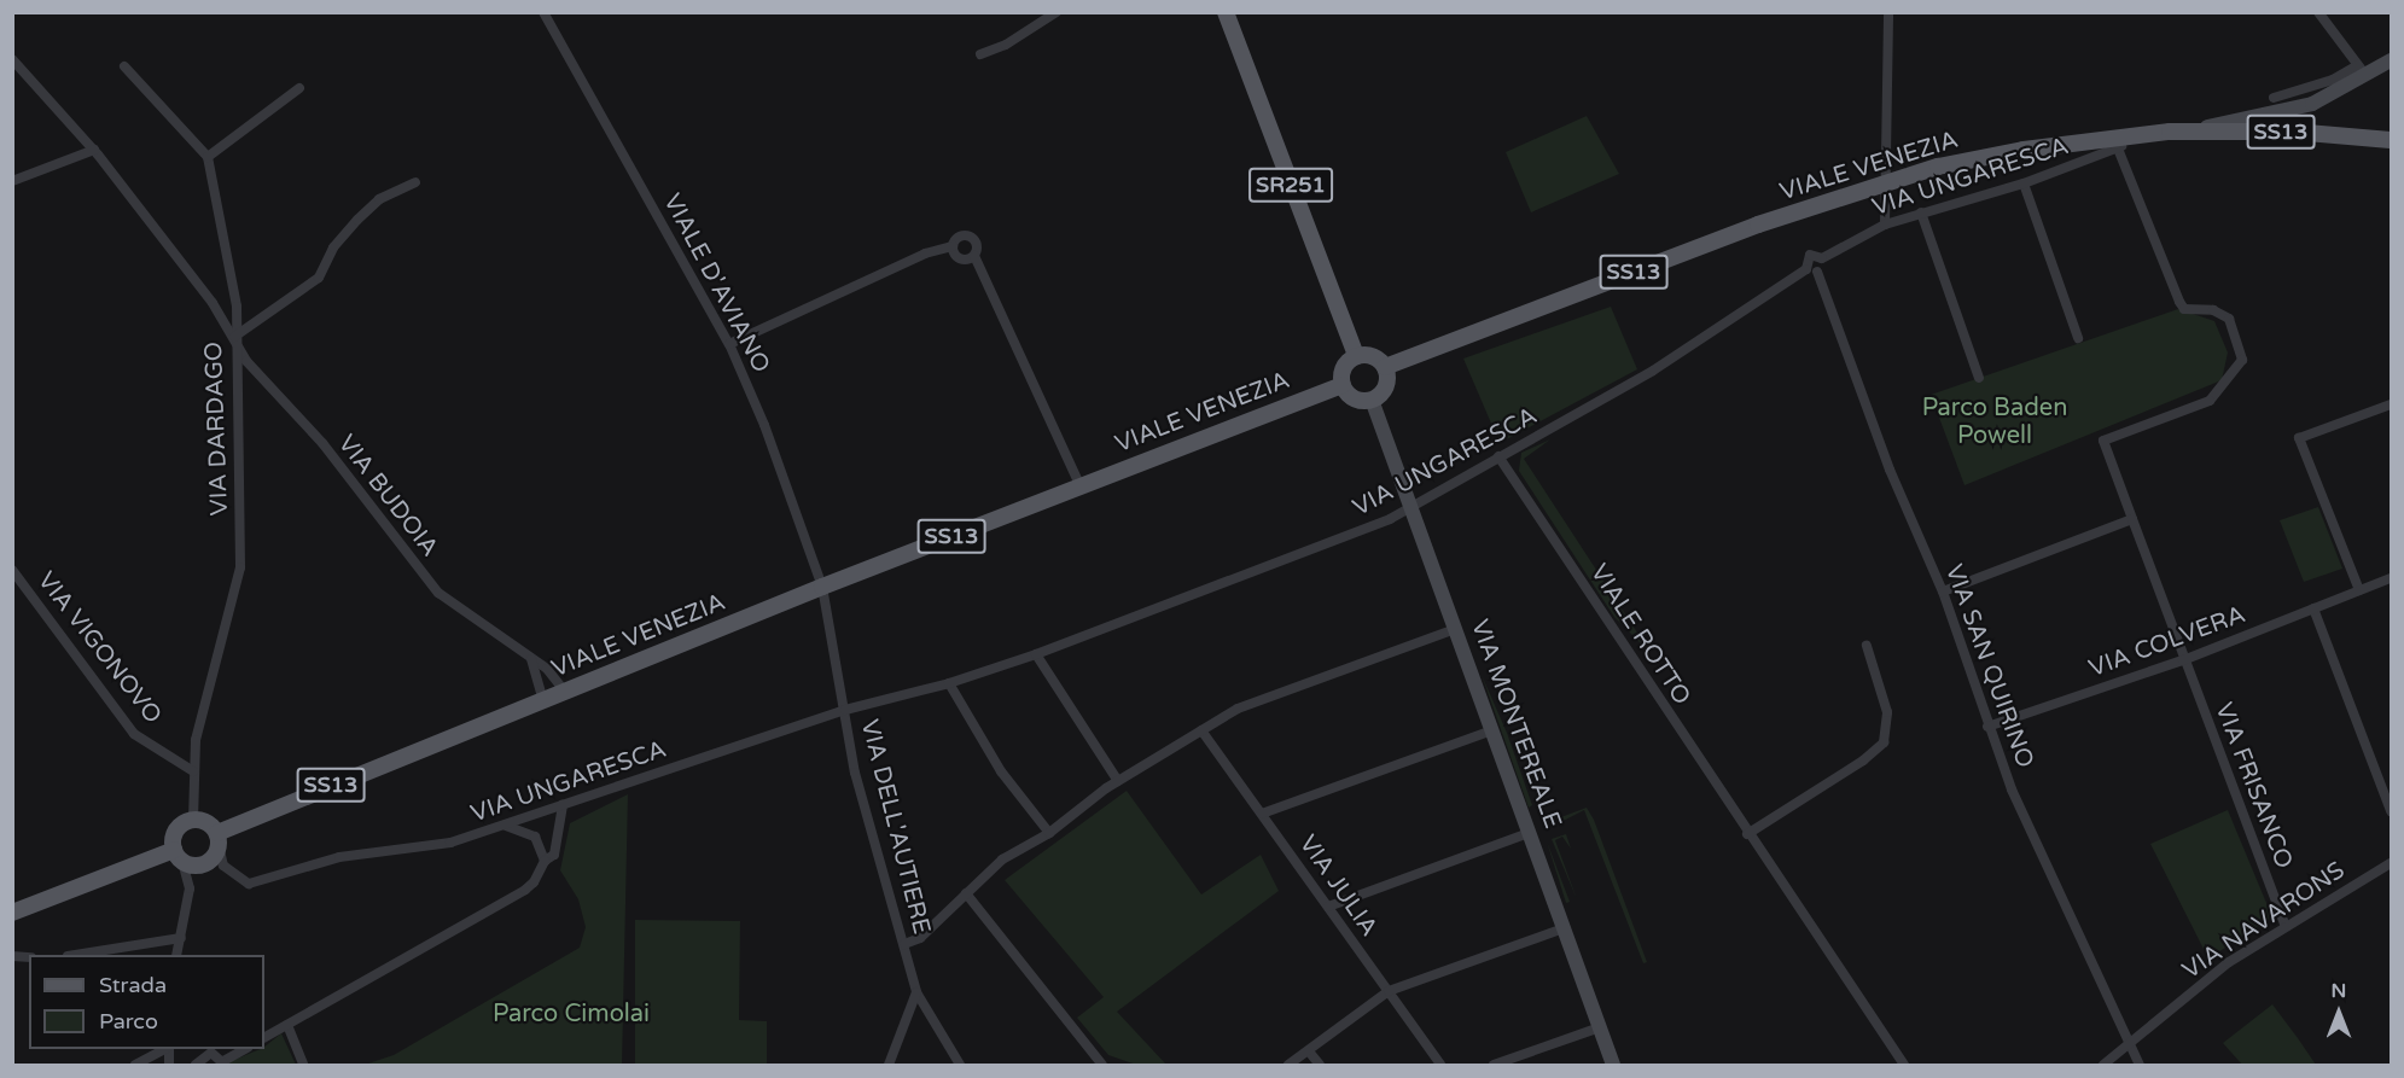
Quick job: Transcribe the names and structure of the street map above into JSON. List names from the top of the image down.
{
  "streets": {
    "main road": [
      "SS13",
      "VIALE VENEZIA",
      "SR251",
      "VIA MONTEREALE"
    ],
    "street": [
      "VIA UNGARESCA",
      "VIALE D'AVIANO",
      "VIA DARDAGO",
      "VIA BUDOIA",
      "VIALE ROTTO",
      "VIA COLVERA",
      "VIA VIGONOVO",
      "VIA SAN QUIRINO",
      "VIA FRISANCO",
      "VIA DELL'AUTIERE",
      "VIA JULIA",
      "VIA NAVARONS"
    ]
  },
  "crossings": [
    ["VIALE VENEZIA", "VIA UNGARESCA"],
    ["VIALE VENEZIA", "SR251"],
    ["VIALE VENEZIA", "VIALE D'AVIANO"],
    ["VIALE VENEZIA", "VIA DARDAGO"],
    ["VIALE VENEZIA", "VIA BUDOIA"],
    ["VIALE VENEZIA", "VIA MONTEREALE"],
    ["VIALE VENEZIA", "VIA DELL'AUTIERE"],
    ["VIA UNGARESCA", "VIA DARDAGO"],
    ["VIA UNGARESCA", "VIALE ROTTO"],
    ["VIA UNGARESCA", "VIA MONTEREALE"],
    ["VIA UNGARESCA", "VIA FRISANCO"],
    ["VIA UNGARESCA", "VIA DELL'AUTIERE"],
    ["SR251", "VIA MONTEREALE"],
    ["VIALE D'AVIANO", "VIA DELL'AUTIERE"],
    ["VIA DARDAGO", "VIA BUDOIA"],
    ["VIA DARDAGO", "VIA VIGONOVO"],
    ["VIA COLVERA", "VIA SAN QUIRINO"],
    ["VIA COLVERA", "VIA FRISANCO"],
    ["VIA SAN QUIRINO", "VIA NAVARONS"],
    ["VIA FRISANCO", "VIA NAVARONS"]
  ],
  "parks": ["Parco Baden Powell", "Parco Cimolai"],
  "legend": ["Strada", "Parco"],
  "north": "top"
}
